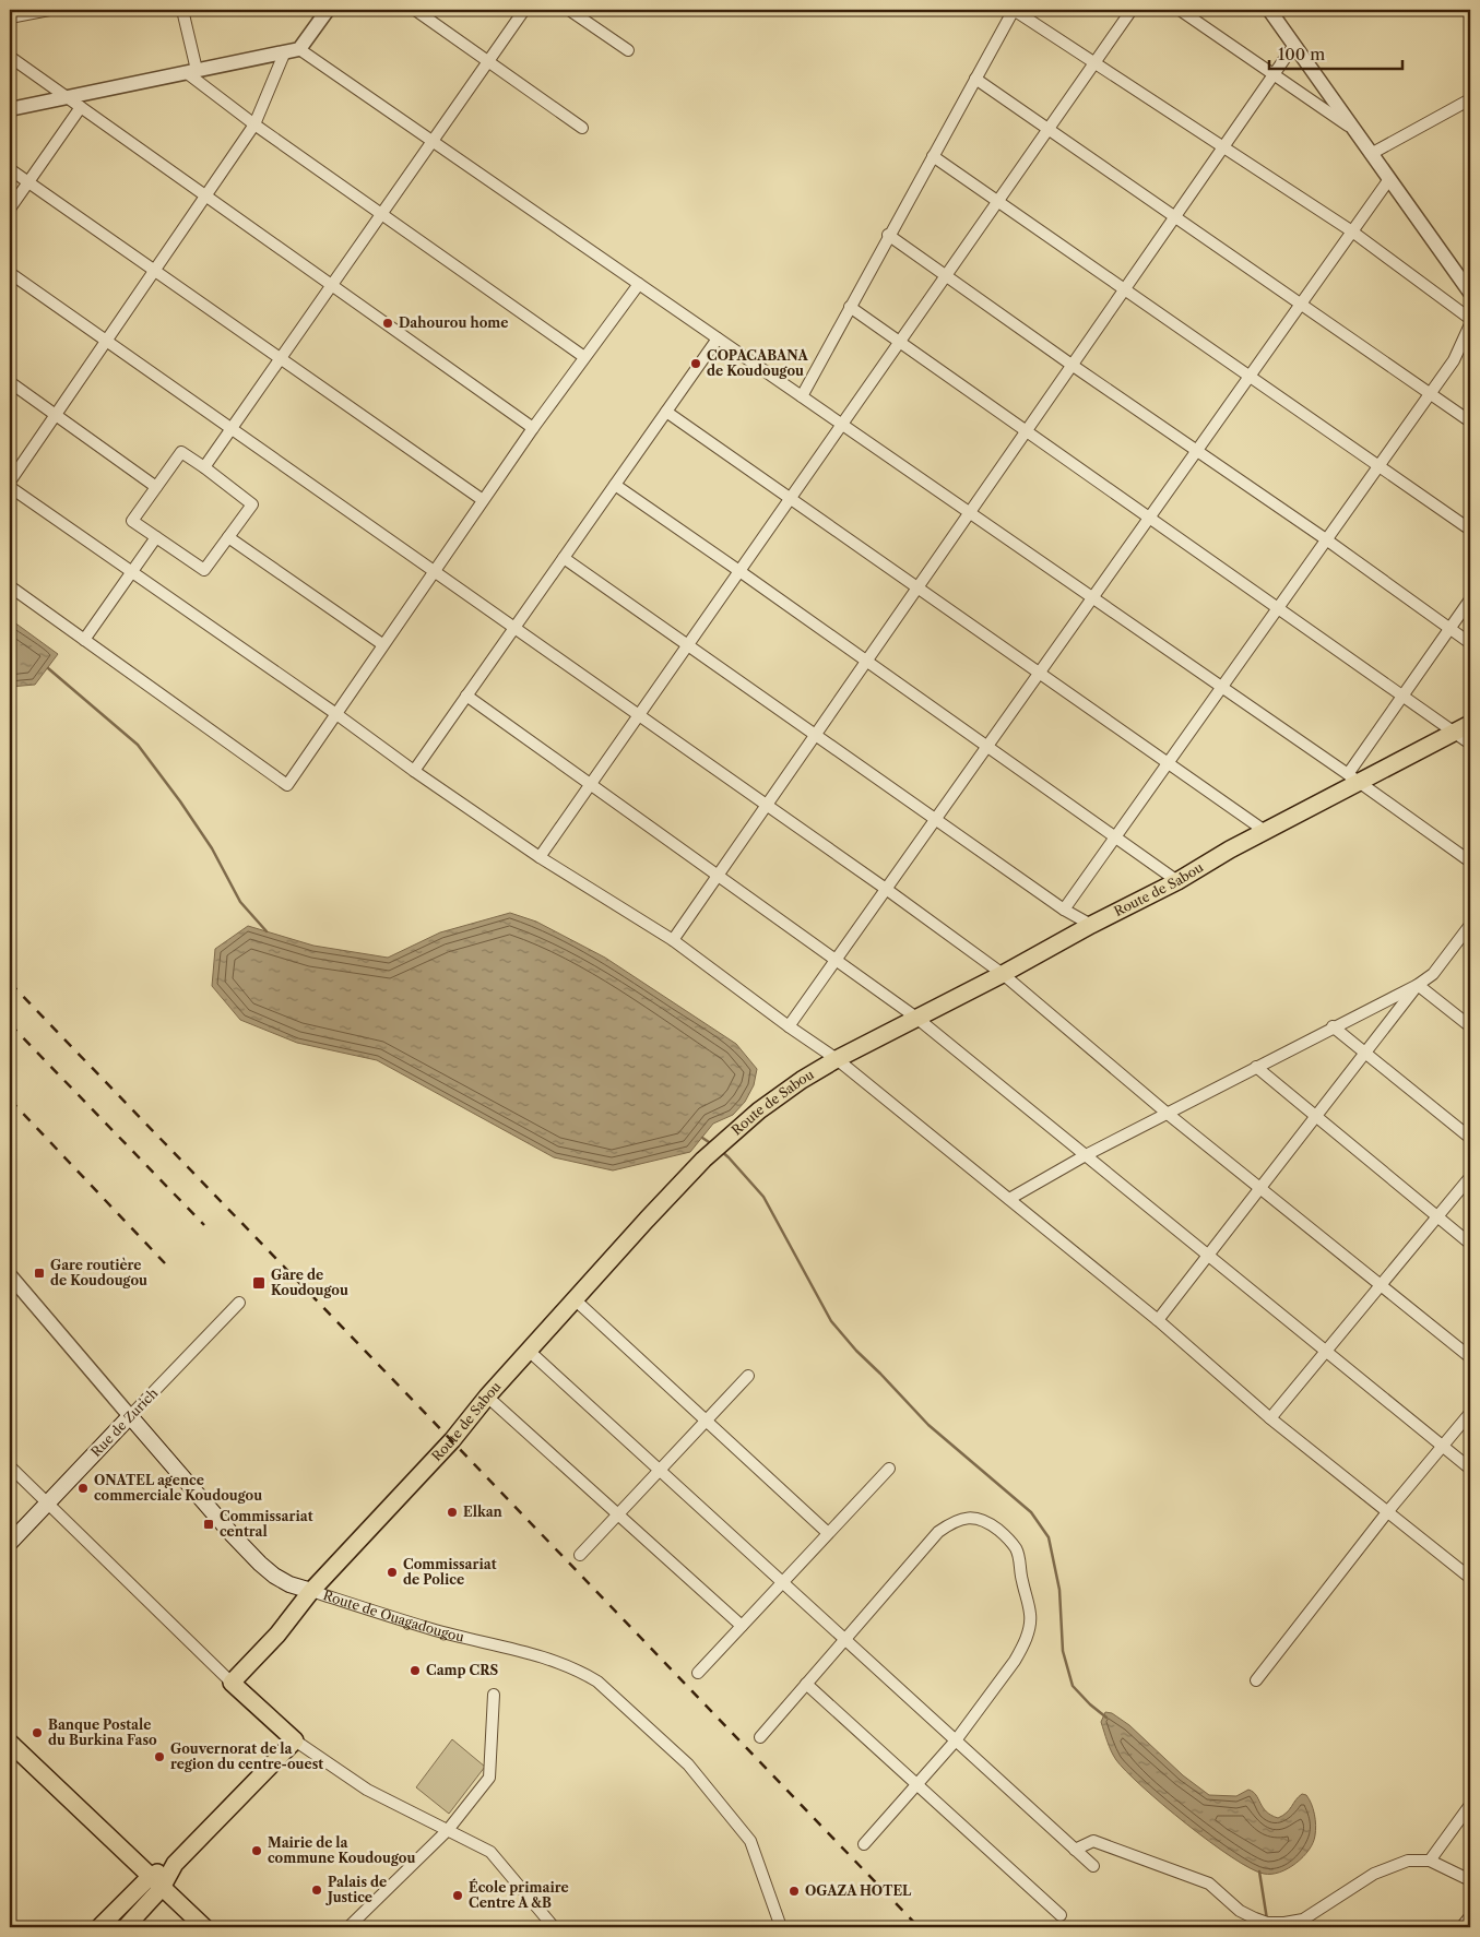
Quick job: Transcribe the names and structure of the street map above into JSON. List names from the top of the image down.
{
  "streets": {
    "main road": ["Route de Sabou", "Rue de Zurich", "Route de Ouagadougou"]
  },
  "crossings": [
    ["Route de Sabou", "Route de Ouagadougou"],
    ["Rue de Zurich", "Route de Ouagadougou"]
  ],
  "places": {
    "other": [
      "Dahourou home",
      "COPACABANA de Koudougou",
      "ONATEL agence commerciale Koudougou",
      "Elkan",
      "Commissariat de Police",
      "Camp CRS",
      "Banque Postale du Burkina Faso",
      "Gouvernorat de la region du centre-ouest",
      "Mairie de la commune Koudougou",
      "Palais de Justice",
      "OGAZA HOTEL",
      "École primaire Centre A &B"
    ],
    "transit": ["Gare routière de Koudougou", "Gare de Koudougou", "Commissariat central"]
  },
  "scale_bar": "100 m"
}
